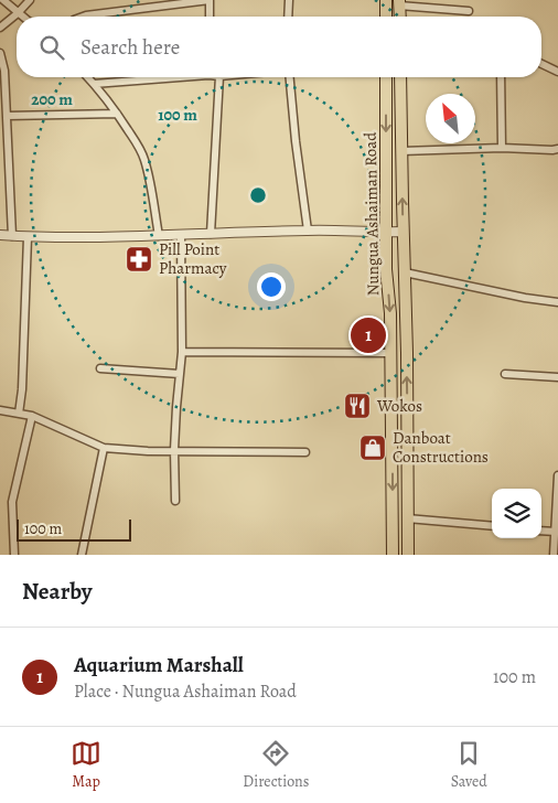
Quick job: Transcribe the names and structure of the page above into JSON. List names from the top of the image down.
{
  "streets": {
    "main road": ["Nungua Ashaiman Road"]
  },
  "places": {
    "pharmacy": ["Pill Point Pharmacy"],
    "restaurant": ["Wokos"],
    "shop": ["Danboat Constructions"]
  },
  "scale_bar": "100 m",
  "north": "top left",
  "page": {
    "search": "Search here",
    "pins": "1",
    "scale": "100 m",
    "heading": "Nearby",
    "list": [
      {
        "mark": "1",
        "name": "Aquarium Marshall",
        "note": "Place · Nungua Ashaiman Road",
        "value": "100 m"
      }
    ],
    "nav": ["Map", "Directions", "Saved"]
  },
  "rings": ["200 m", "100 m"]
}
